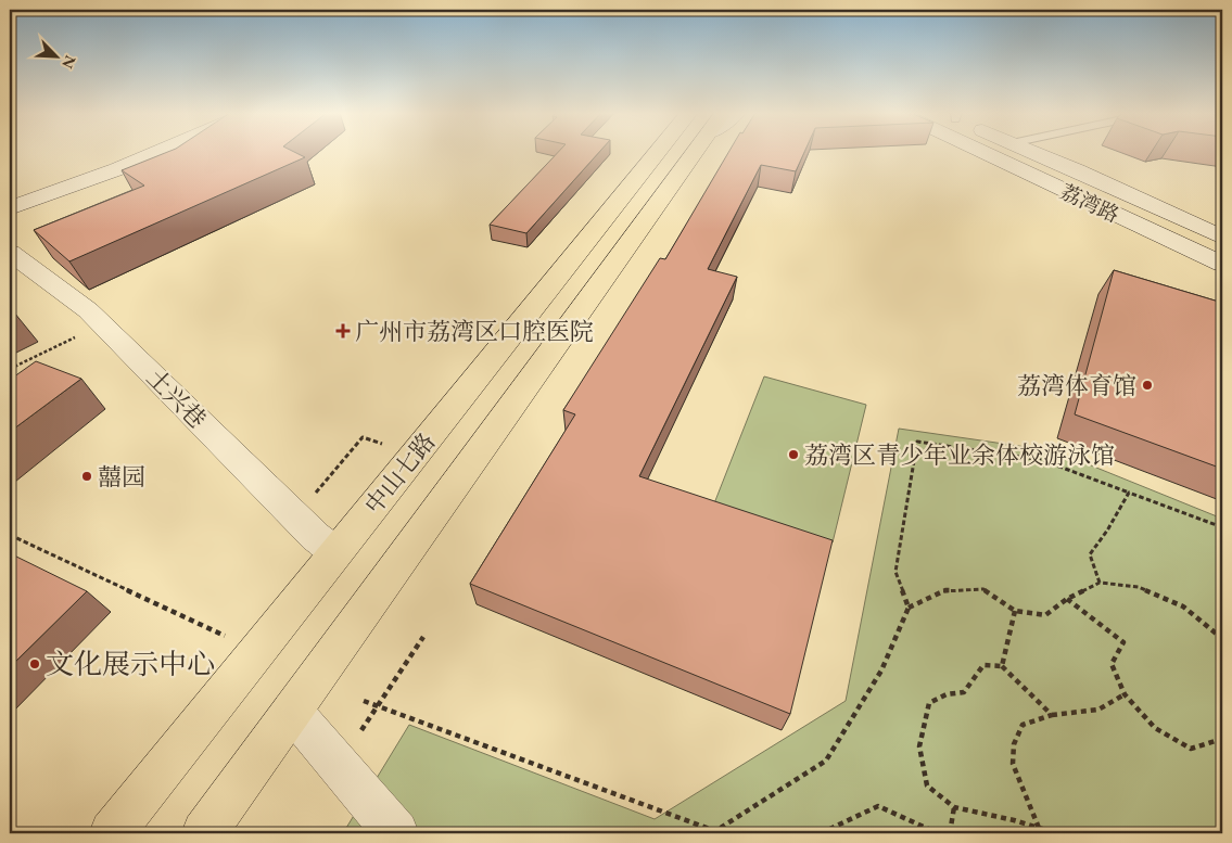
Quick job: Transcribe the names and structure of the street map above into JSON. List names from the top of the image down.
{
  "streets": {
    "main road": ["荔湾路", "土兴巷", "中山七路"]
  },
  "crossings": [
    ["土兴巷", "中山七路"]
  ],
  "places": {
    "health": ["广州市荔湾区口腔医院"],
    "other": [
      "荔湾体育馆",
      "荔湾区青少年业余体校游泳馆",
      "囍园",
      "文化展示中心"
    ]
  },
  "north": "bottom right"
}
